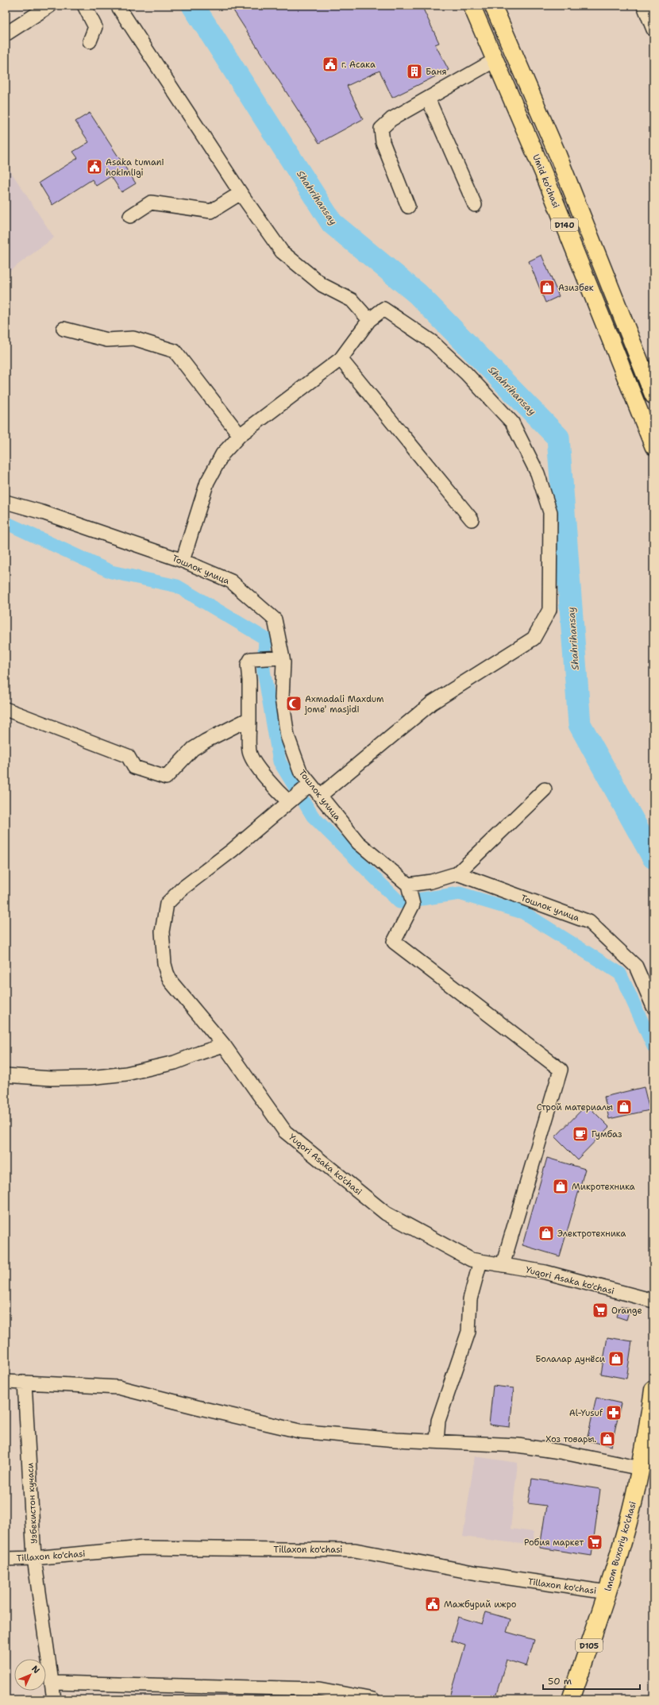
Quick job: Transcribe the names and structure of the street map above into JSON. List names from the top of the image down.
{
  "streets": {
    "highway": ["lmom Buxoriy ko'chasi", "D105"],
    "main road": ["Umid ko'chasi", "D140"],
    "street": [
      "Тошлок улица",
      "Yuqori Asaka ko'chasi",
      "Узбекистон кучаси",
      "Tillaxon ko'chasi"
    ]
  },
  "crossings": [
    ["Тошлок улица", "Yuqori Asaka ko'chasi"],
    ["Узбекистон кучаси", "Tillaxon ko'chasi"],
    ["lmom Buxoriy ko'chasi", "Tillaxon ko'chasi"]
  ],
  "water": ["Shahrihansay"],
  "places": {
    "public building": ["г. Асака", "Asaka tumani hokimligi", "Мажбурий ижро"],
    "building": ["Баня"],
    "shop": [
      "Азизбек",
      "Строй материалы",
      "Микротехника",
      "Электротехника",
      "Болалар дунёси",
      "Хоз товары."
    ],
    "mosque": ["Axmadali Maxdum jome' masjidi"],
    "cafe": ["Гумбаз"],
    "supermarket": ["Orange", "Робия маркет"],
    "pharmacy": ["Al-Yusuf"]
  },
  "scale_bar": "50 m",
  "north": "top right"
}
